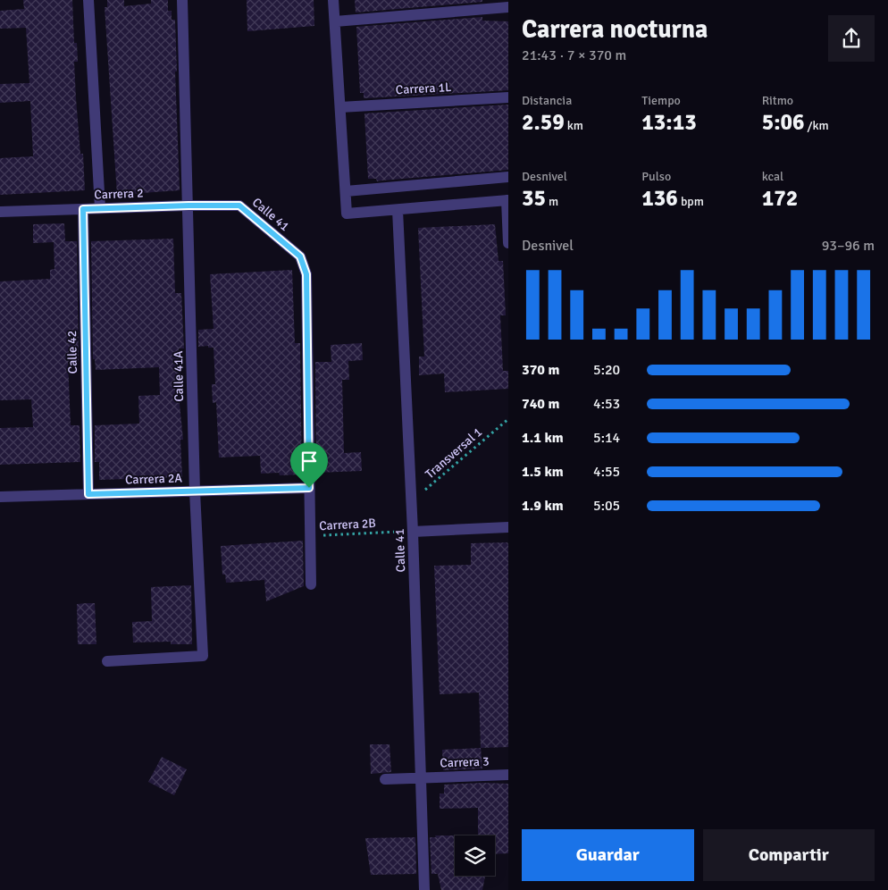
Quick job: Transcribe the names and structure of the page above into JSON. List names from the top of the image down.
{
  "streets": {
    "street": [
      "Carrera 1L",
      "Carrera 2",
      "Calle 41",
      "Calle 42",
      "Calle 41A",
      "Carrera 2A",
      "Carrera 3"
    ],
    "path": ["Transversal 1", "Carrera 2B"]
  },
  "crossings": [
    ["Carrera 2", "Calle 41"],
    ["Carrera 2", "Calle 42"],
    ["Carrera 2", "Calle 41A"],
    ["Calle 41", "Transversal 1"],
    ["Calle 41", "Carrera 2A"],
    ["Calle 41", "Carrera 2B"],
    ["Calle 41", "Carrera 3"],
    ["Calle 42", "Carrera 2A"],
    ["Calle 41A", "Carrera 2A"]
  ],
  "page": {
    "heading": ["Carrera nocturna", "21:43 · 7 × 370 m"],
    "stats": [
      ["Distancia", "2.59 km"],
      ["Tiempo", "13:13"],
      ["Ritmo", "5:06 /km"],
      ["Desnivel", "35 m"],
      ["Pulso", "136 bpm"],
      ["kcal", "172"]
    ],
    "chart": ["Desnivel", "93–96 m"],
    "list": [
      {
        "name": "370 m",
        "note": "5:20"
      },
      {
        "name": "740 m",
        "note": "4:53"
      },
      {
        "name": "1.1 km",
        "note": "5:14"
      },
      {
        "name": "1.5 km",
        "note": "4:55"
      },
      {
        "name": "1.9 km",
        "note": "5:05"
      }
    ],
    "buttons": ["Guardar", "Compartir"]
  }
}
